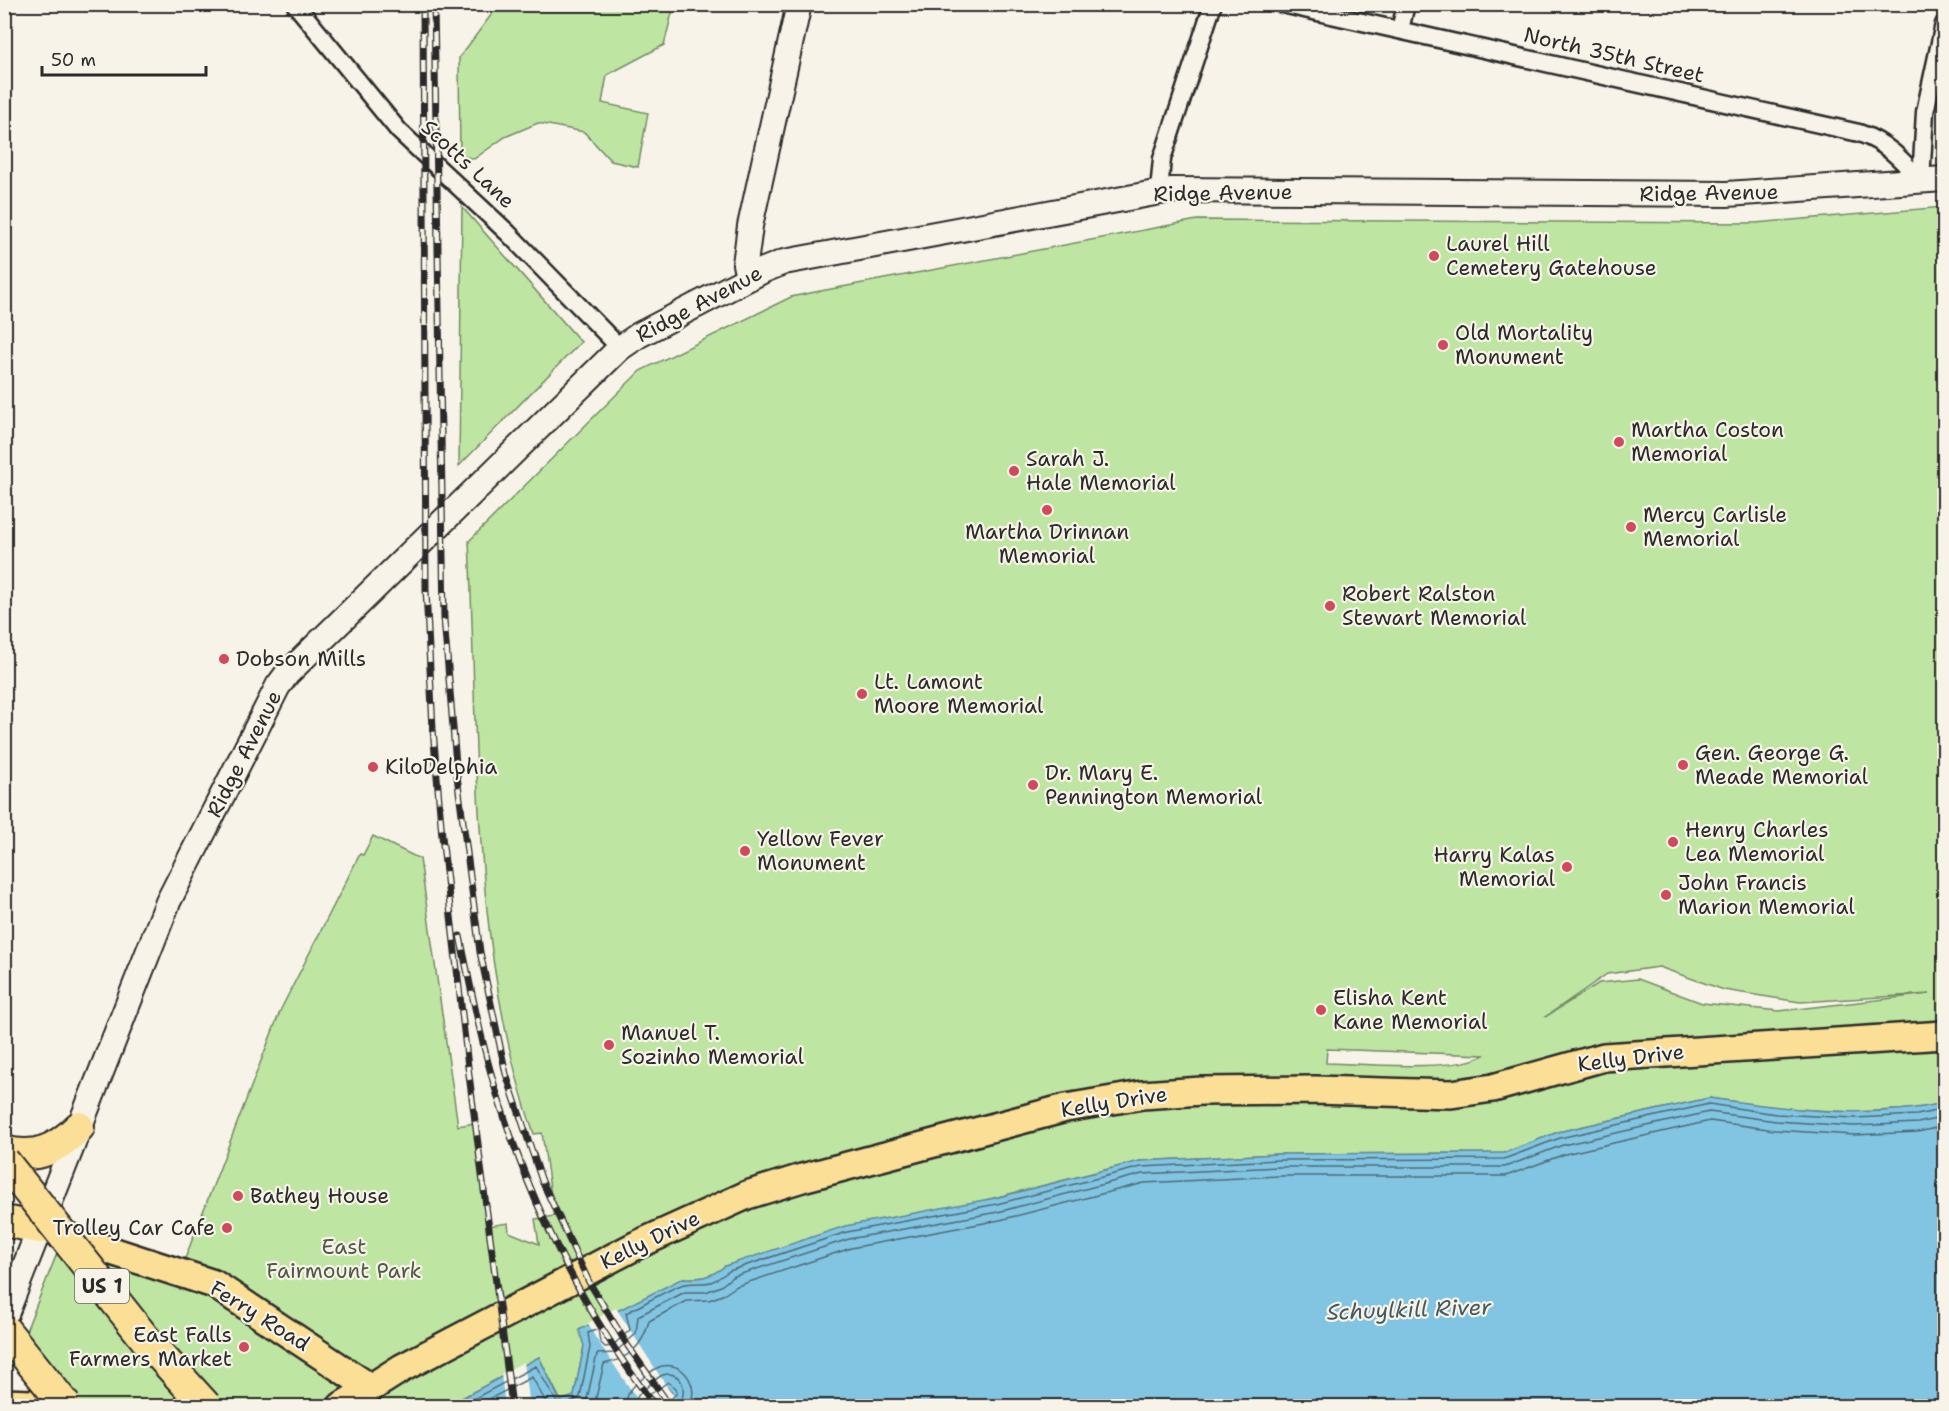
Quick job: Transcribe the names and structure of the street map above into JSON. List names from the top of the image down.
{
  "streets": {
    "highway": ["US 1"],
    "main road": ["Ridge Avenue", "Kelly Drive", "Ferry Road"],
    "street": ["North 35th Street", "Scotts Lane"]
  },
  "crossings": [
    ["North 35th Street", "Ridge Avenue"],
    ["Scotts Lane", "Ridge Avenue"],
    ["Ridge Avenue", "Ferry Road"],
    ["Kelly Drive", "Ferry Road"]
  ],
  "water": ["Schuylkill River"],
  "parks": ["East Fairmount Park"],
  "places": [
    "Laurel Hill Cemetery Gatehouse",
    "Old Mortality Monument",
    "Martha Coston Memorial",
    "Sarah J. Hale Memorial",
    "Martha Drinnan Memorial",
    "Mercy Carlisle Memorial",
    "Robert Ralston Stewart Memorial",
    "Dobson Mills",
    "Lt. Lamont Moore Memorial",
    "Gen. George G. Meade Memorial",
    "KiloDelphia",
    "Dr. Mary E. Pennington Memorial",
    "Henry Charles Lea Memorial",
    "Yellow Fever Monument",
    "Harry Kalas Memorial",
    "John Francis Marion Memorial",
    "Elisha Kent Kane Memorial",
    "Manuel T. Sozinho Memorial",
    "Bathey House",
    "Trolley Car Cafe",
    "East Falls Farmers Market"
  ],
  "scale_bar": "50 m"
}
